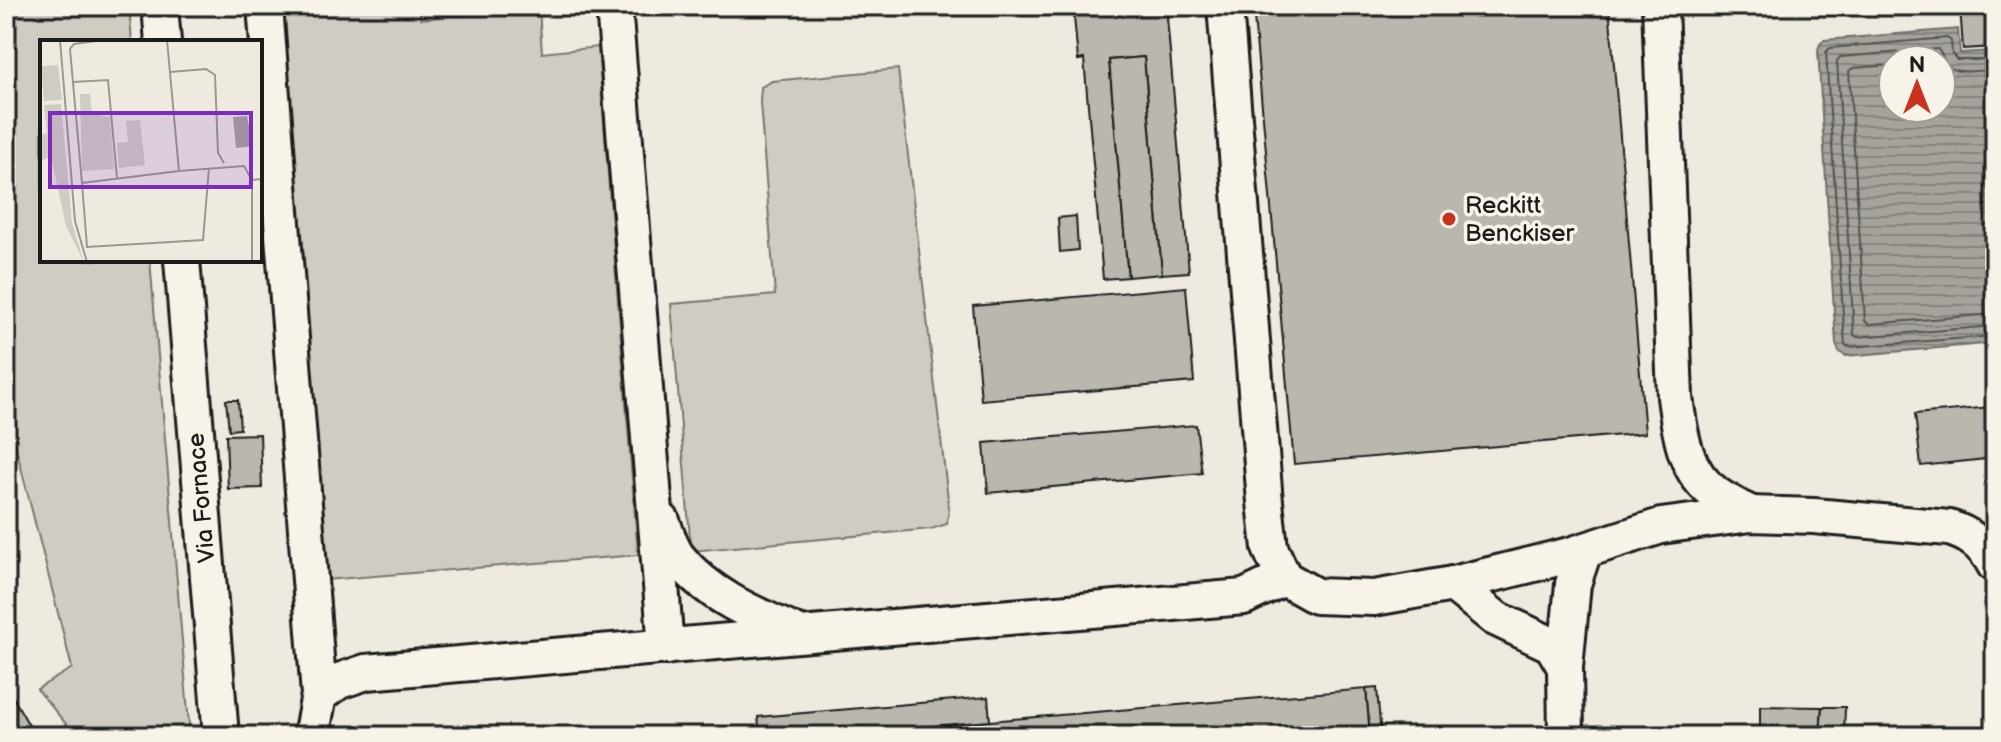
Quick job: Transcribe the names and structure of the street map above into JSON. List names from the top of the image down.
{
  "streets": {
    "street": ["Via Fornace"]
  },
  "places": ["Reckitt Benckiser"],
  "north": "top"
}
